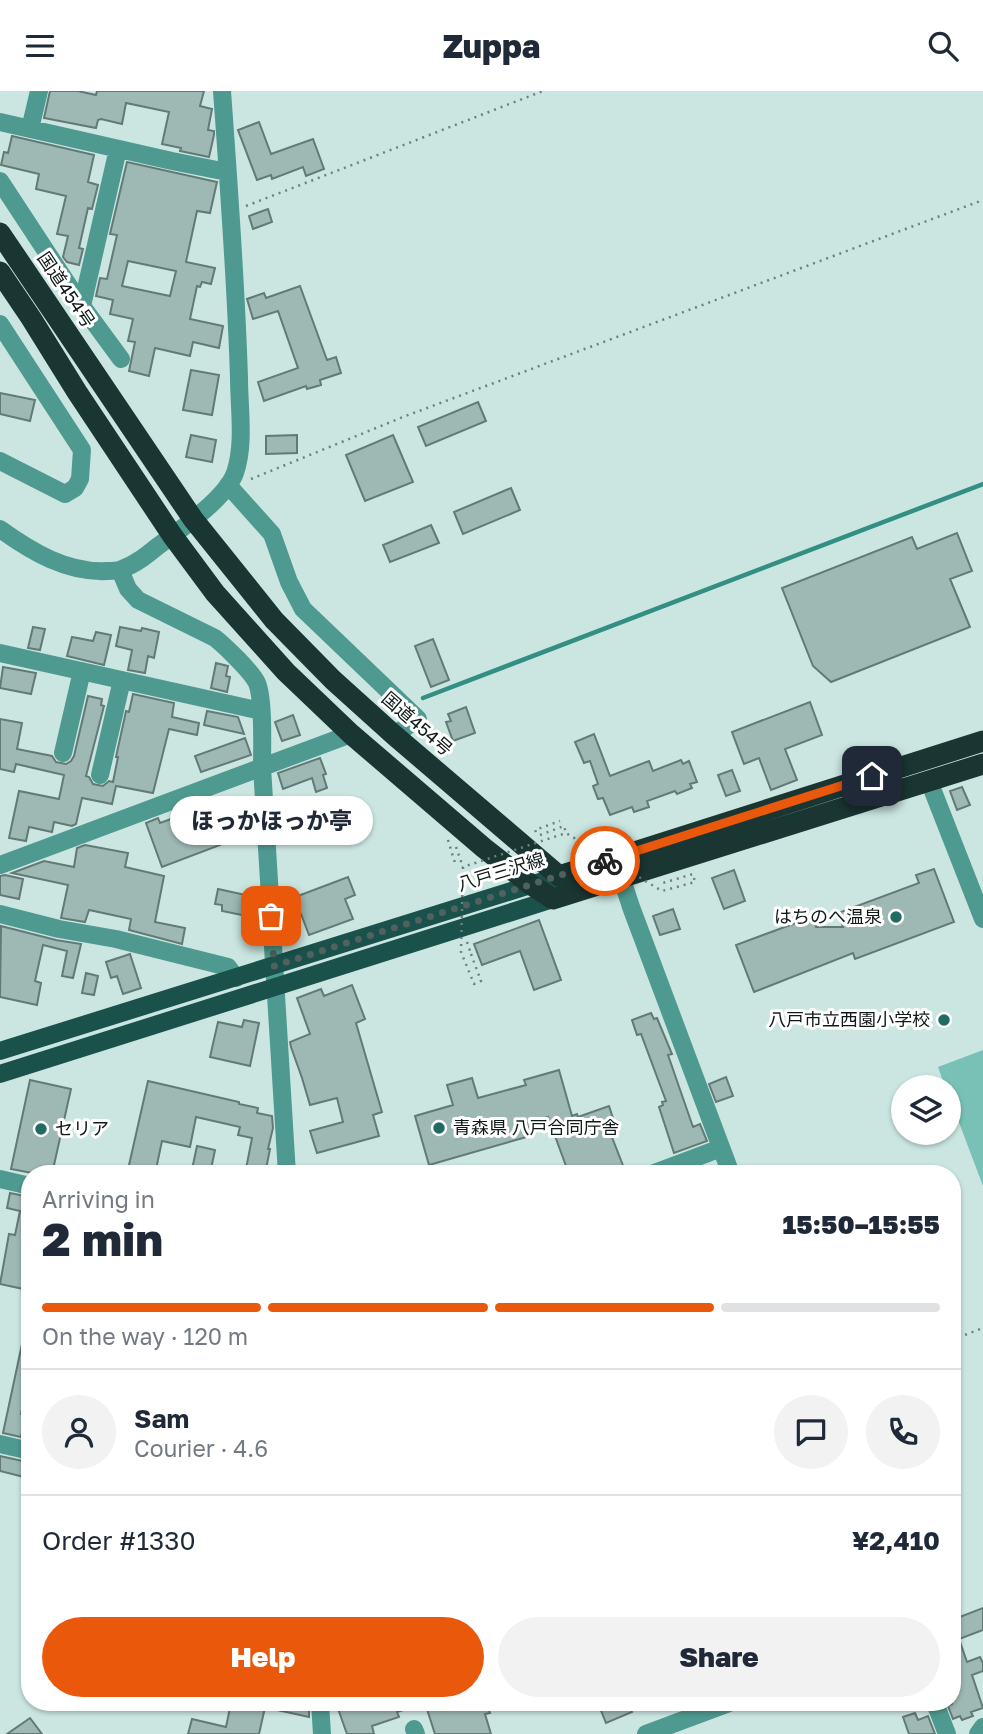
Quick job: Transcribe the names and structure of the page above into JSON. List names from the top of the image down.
{
  "streets": {
    "highway": ["国道454号"],
    "main road": ["八戸三沢線"]
  },
  "crossings": [
    ["国道454号", "八戸三沢線"]
  ],
  "places": [
    "ほっかほっか亭",
    "はちのへ温泉",
    "八戸市立西園小学校",
    "青森県 八戸合同庁舎",
    "セリア"
  ],
  "page": {
    "header": "Zuppa",
    "bubble": "ほっかほっか亭",
    "heading": ["2 min", "Arriving in", "15:50–15:55"],
    "panel": [
      "Sam",
      "Courier · 4.6",
      "Order #1330",
      "¥2,410"
    ],
    "bar": "On the way · 120 m",
    "buttons": ["Help", "Share"]
  }
}
